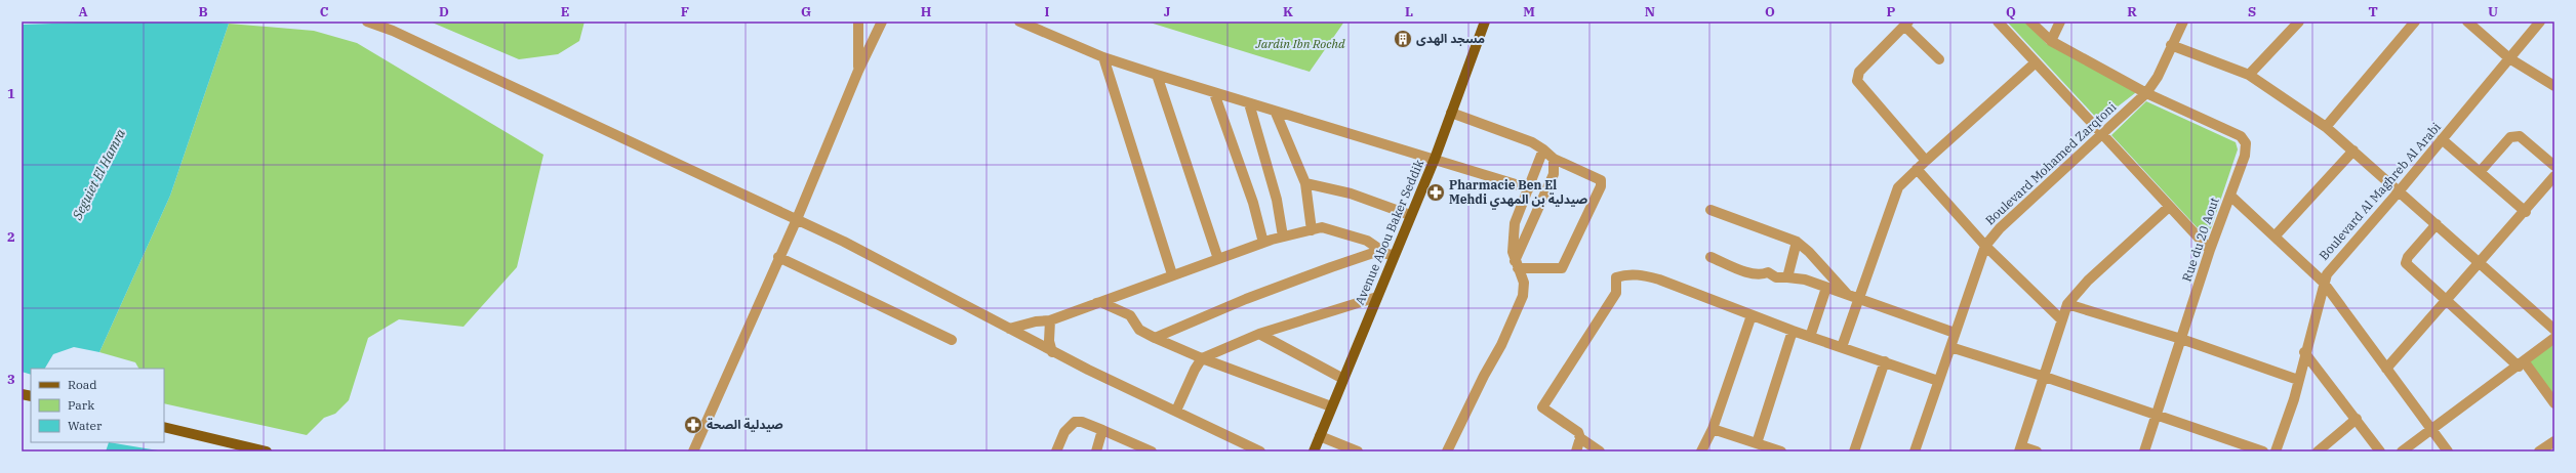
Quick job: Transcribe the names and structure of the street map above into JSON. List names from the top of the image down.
{
  "streets": {
    "main road": ["Avenue Abou Baker Seddik"],
    "street": ["Boulevard Mohamed Zarqtoni", "Boulevard Al Maghreb Al Arabi", "Rue du 20 Aout"]
  },
  "crossings": [
    ["Boulevard Mohamed Zarqtoni", "Rue du 20 Aout"]
  ],
  "water": ["Seguiet El Hamra"],
  "parks": ["Jardin Ibn Rochd"],
  "places": {
    "building": ["مسجد الهدى"],
    "pharmacy": ["Pharmacie Ben El Mehdi صيدلية بن المهدي", "صيدلية الصحة"]
  },
  "legend": ["Road", "Park", "Water"],
  "grid": {
    "columns": [
      "A",
      "B",
      "C",
      "D",
      "E",
      "F",
      "G",
      "H",
      "I",
      "J",
      "K",
      "L",
      "M",
      "N",
      "O",
      "P",
      "Q",
      "R",
      "S",
      "T",
      "U"
    ],
    "rows": ["1", "2", "3"]
  }
}
